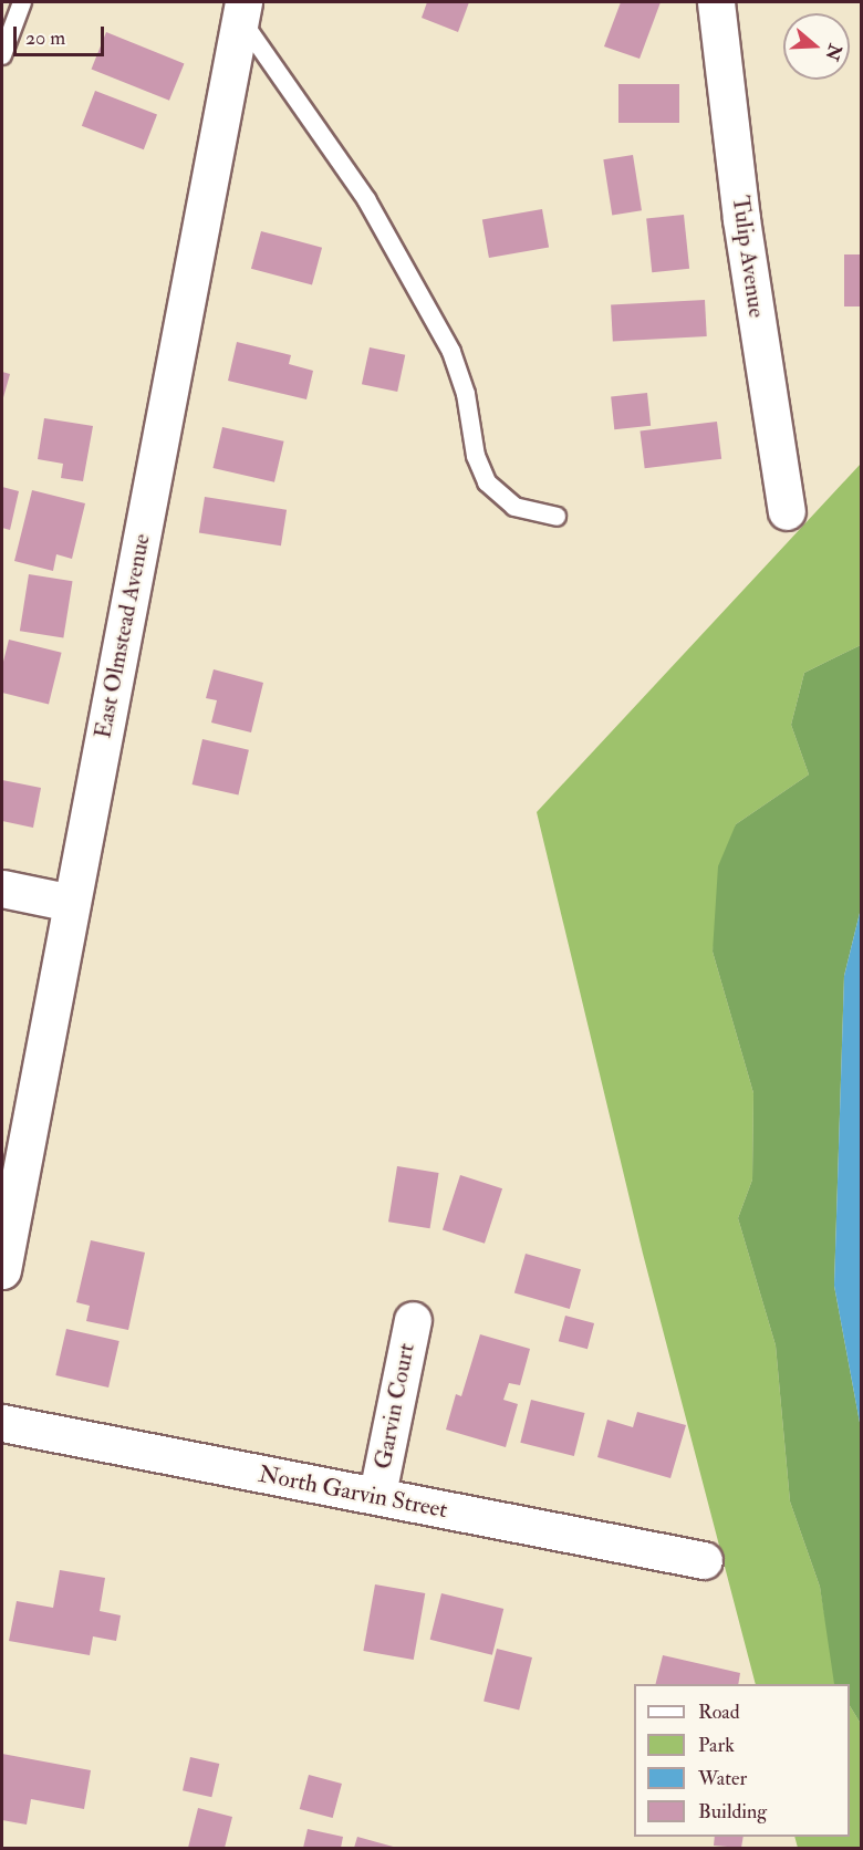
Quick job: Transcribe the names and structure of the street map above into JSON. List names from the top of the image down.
{
  "streets": {
    "street": [
      "Tulip Avenue",
      "East Olmstead Avenue",
      "Garvin Court",
      "North Garvin Street"
    ]
  },
  "crossings": [
    ["Garvin Court", "North Garvin Street"]
  ],
  "legend": [
    "Road",
    "Park",
    "Water",
    "Building"
  ],
  "scale_bar": "20 m",
  "north": "right"
}
